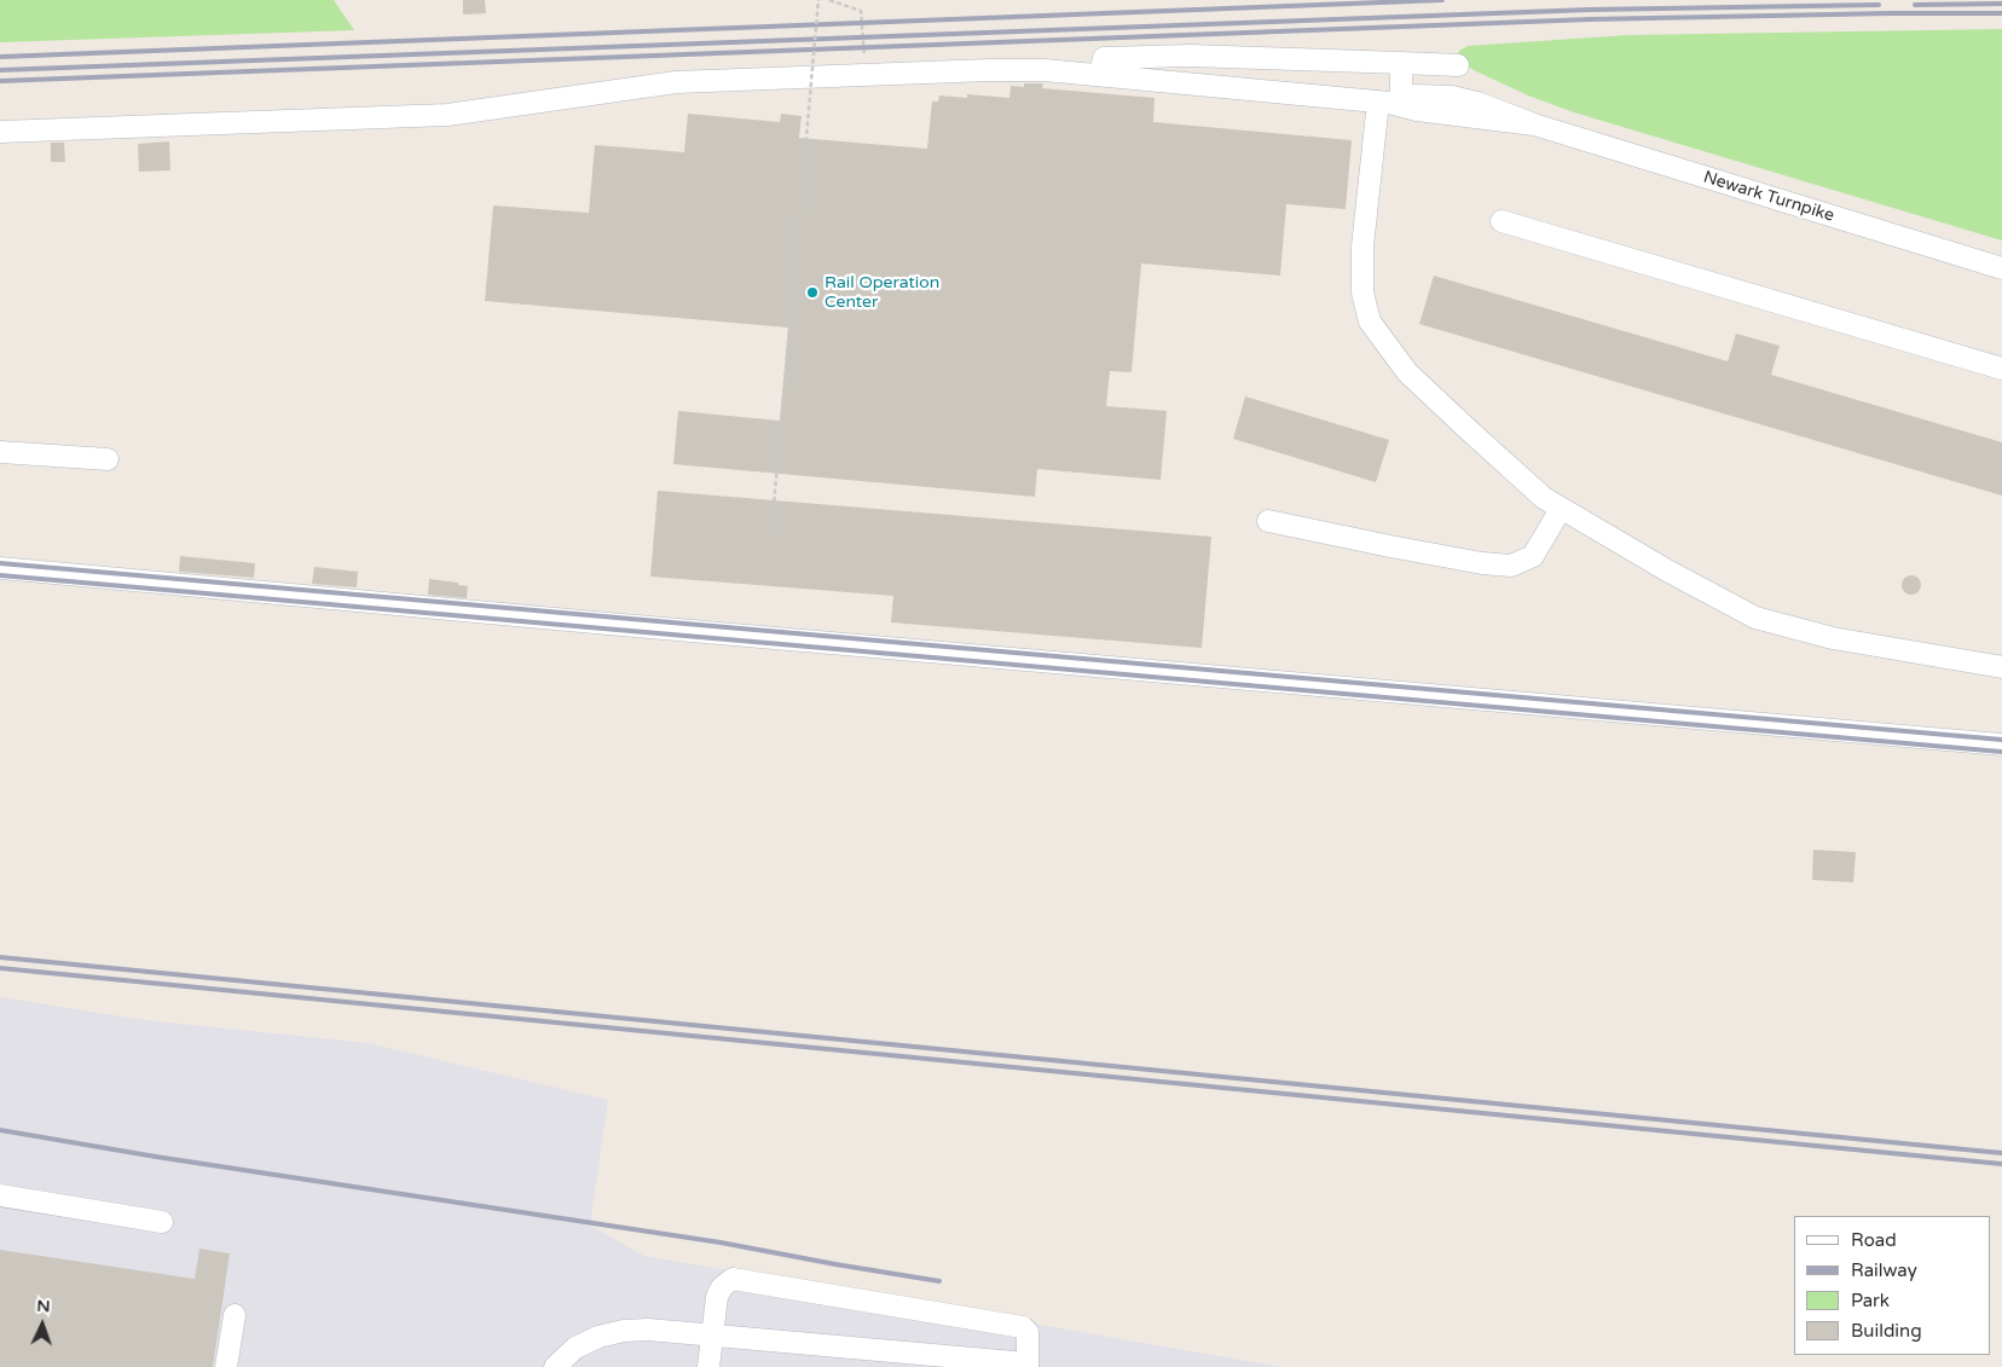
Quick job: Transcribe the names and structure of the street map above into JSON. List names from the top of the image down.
{
  "streets": {
    "street": ["Newark Turnpike"]
  },
  "places": ["Rail Operation Center"],
  "legend": [
    "Road",
    "Railway",
    "Park",
    "Building"
  ],
  "north": "top"
}
